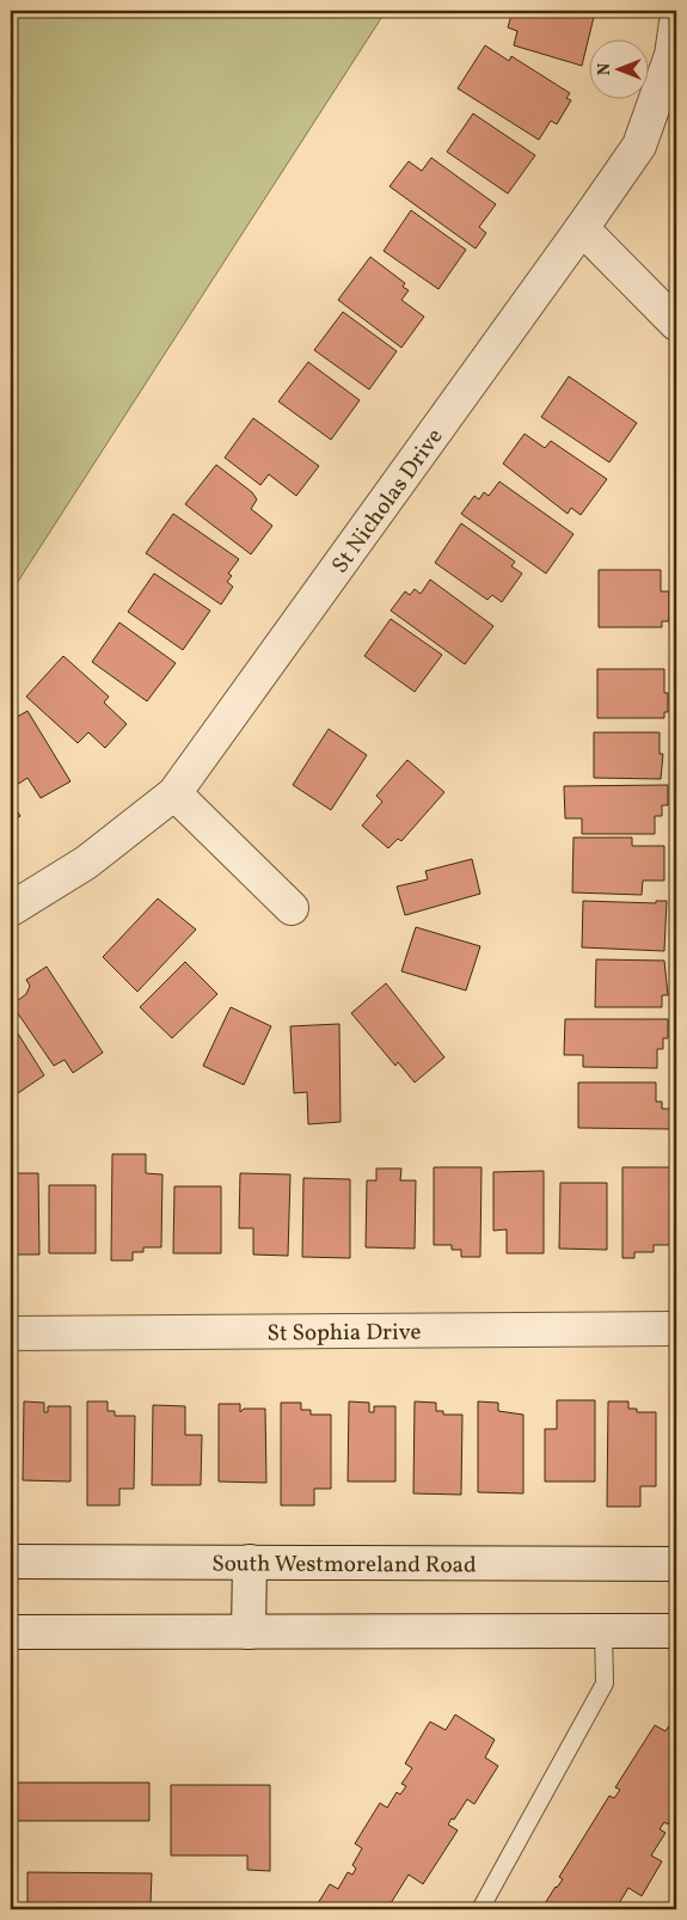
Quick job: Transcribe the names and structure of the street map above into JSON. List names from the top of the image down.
{
  "streets": {
    "street": ["St Nicholas Drive", "St Sophia Drive", "South Westmoreland Road"]
  },
  "north": "left"
}
